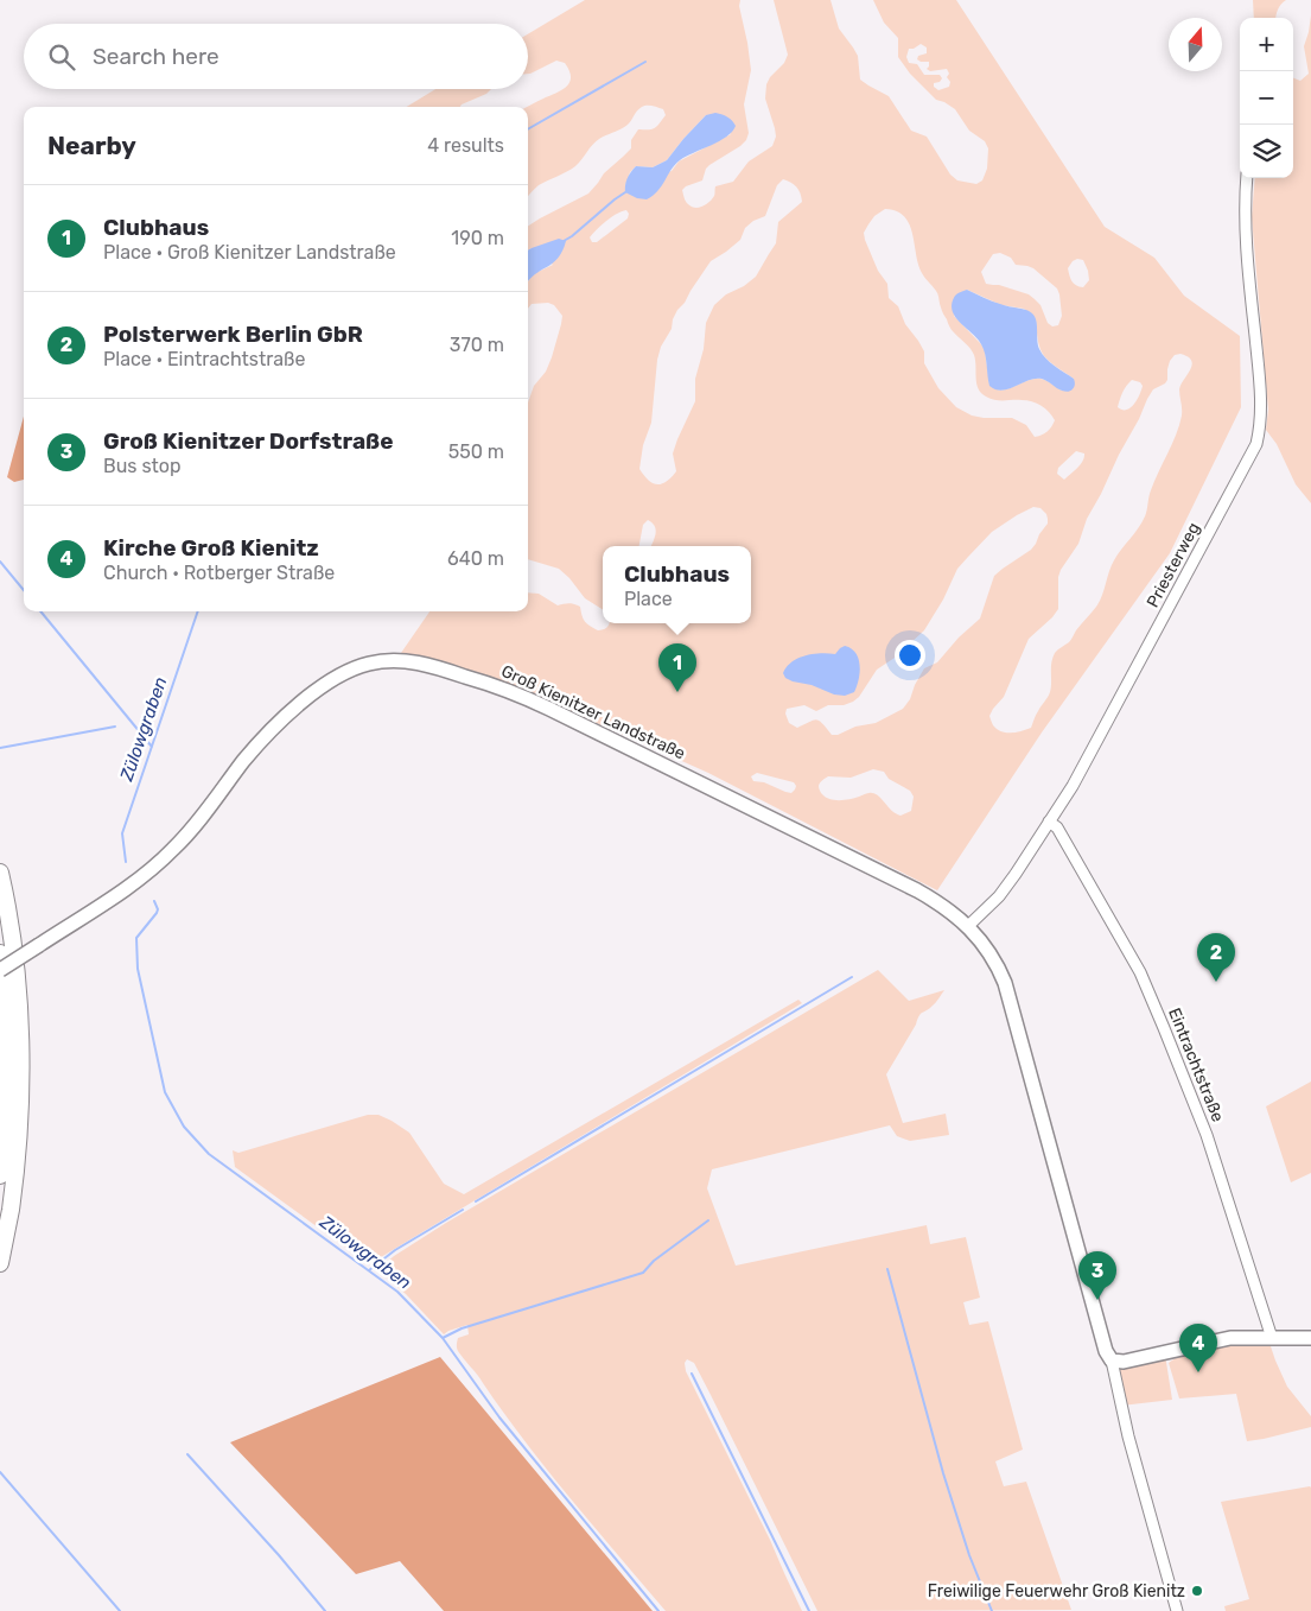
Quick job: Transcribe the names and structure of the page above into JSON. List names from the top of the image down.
{
  "streets": {
    "main road": ["Groß Kienitzer Landstraße"],
    "street": ["Priesterweg", "Eintrachtstraße"]
  },
  "crossings": [
    ["Priesterweg", "Groß Kienitzer Landstraße"],
    ["Priesterweg", "Eintrachtstraße"]
  ],
  "water": ["Zülowgraben"],
  "places": ["Freiwilige Feuerwehr Groß Kienitz"],
  "north": "top",
  "page": {
    "map_buttons": ["+", "−"],
    "search": "Search here",
    "heading": ["Nearby", "4 results"],
    "list": [
      {
        "mark": "1",
        "name": "Clubhaus",
        "note": "Place · Groß Kienitzer Landstraße",
        "value": "190 m"
      },
      {
        "mark": "2",
        "name": "Polsterwerk Berlin GbR",
        "note": "Place · Eintrachtstraße",
        "value": "370 m"
      },
      {
        "mark": "3",
        "name": "Groß Kienitzer Dorfstraße",
        "note": "Bus stop",
        "value": "550 m"
      },
      {
        "mark": "4",
        "name": "Kirche Groß Kienitz",
        "note": "Church · Rotberger Straße",
        "value": "640 m"
      }
    ],
    "popup": ["Clubhaus", "Place"],
    "pins": [
      "1",
      "2",
      "3",
      "4"
    ]
  }
}
